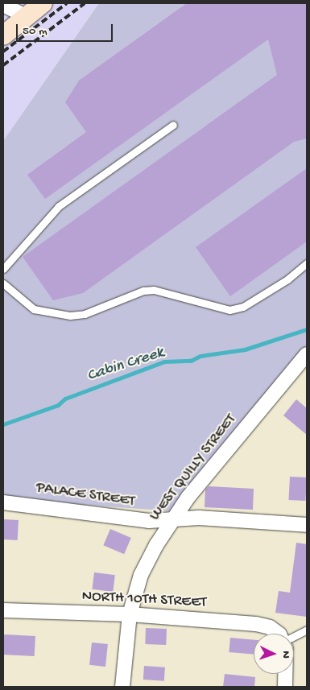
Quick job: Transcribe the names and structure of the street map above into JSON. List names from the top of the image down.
{
  "streets": {
    "street": ["WEST QUILLY STREET", "PALACE STREET", "NORTH 10TH STREET"]
  },
  "crossings": [
    ["WEST QUILLY STREET", "PALACE STREET"],
    ["WEST QUILLY STREET", "NORTH 10TH STREET"]
  ],
  "water": ["Cabin Creek"],
  "scale_bar": "50 m",
  "north": "right"
}
